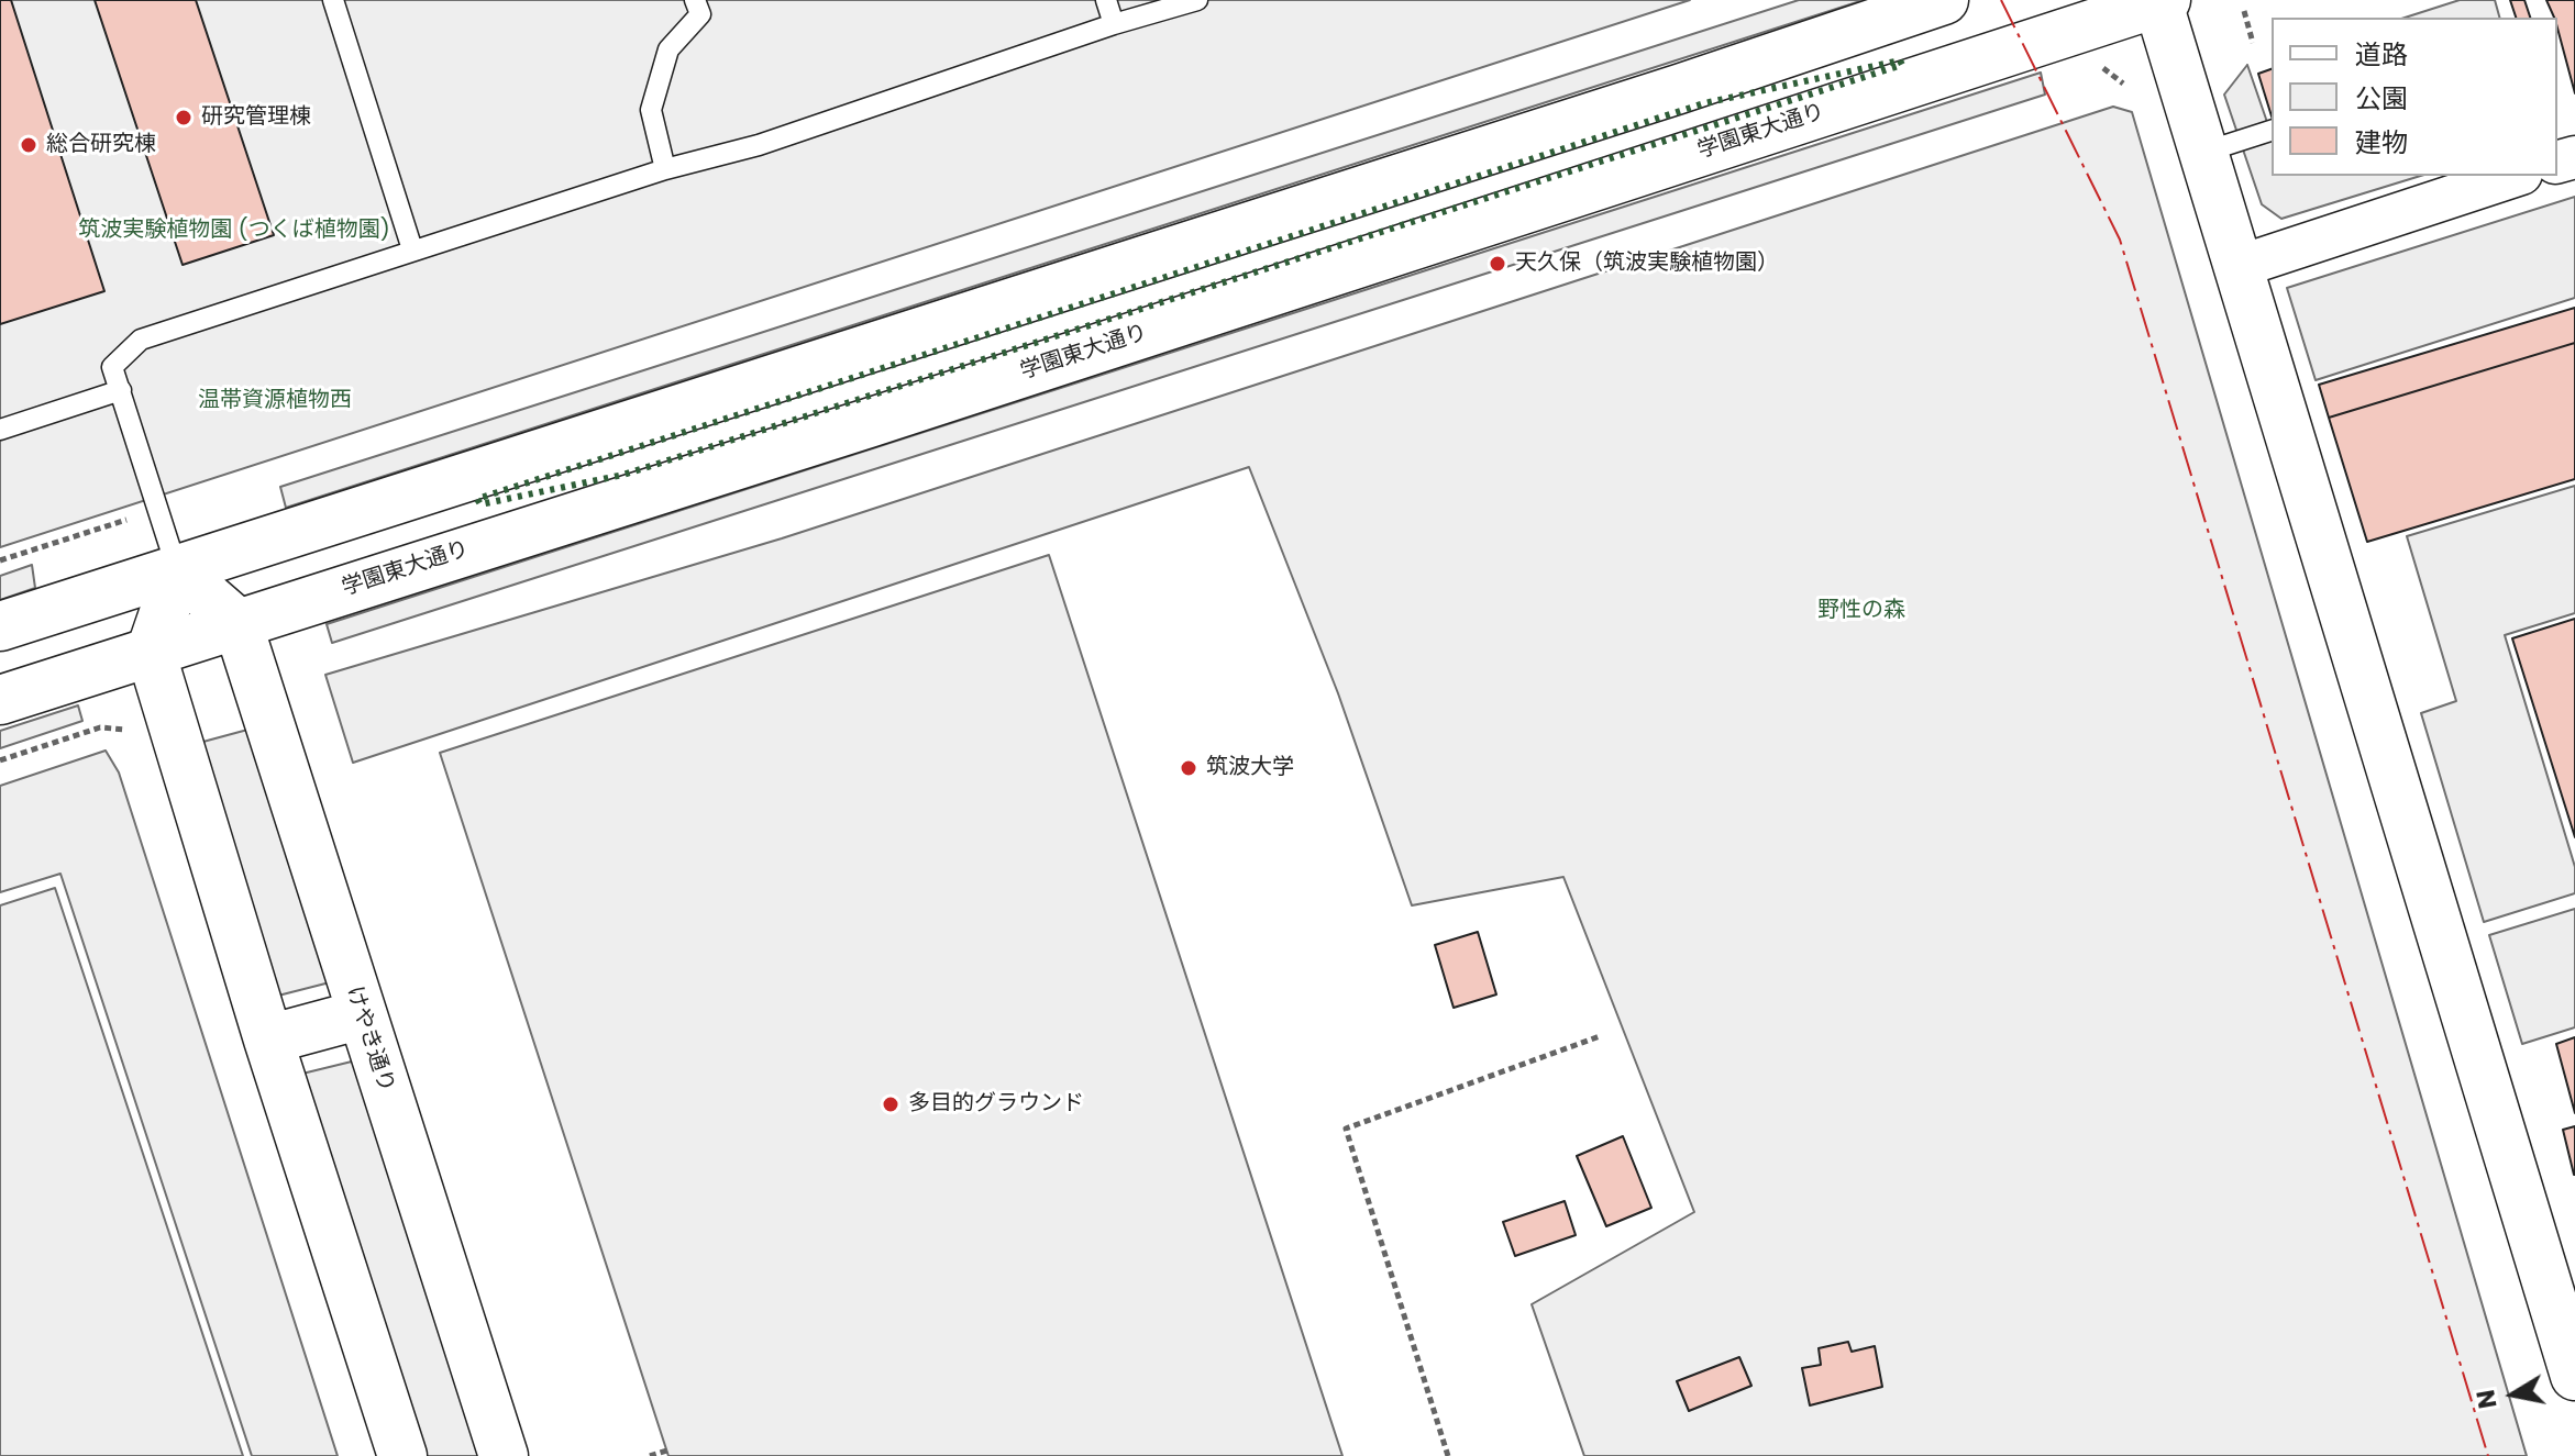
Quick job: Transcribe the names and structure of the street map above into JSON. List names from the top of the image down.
{
  "streets": {
    "main road": ["学園東大通り", "けやき通り"]
  },
  "crossings": [
    ["学園東大通り", "けやき通り"]
  ],
  "parks": ["筑波実験植物園 (つくば植物園)", "温帯資源植物西", "野性の森"],
  "places": [
    "研究管理棟",
    "総合研究棟",
    "天久保（筑波実験植物園）",
    "筑波大学",
    "多目的グラウンド"
  ],
  "legend": ["道路", "公園", "建物"],
  "north": "left"
}
